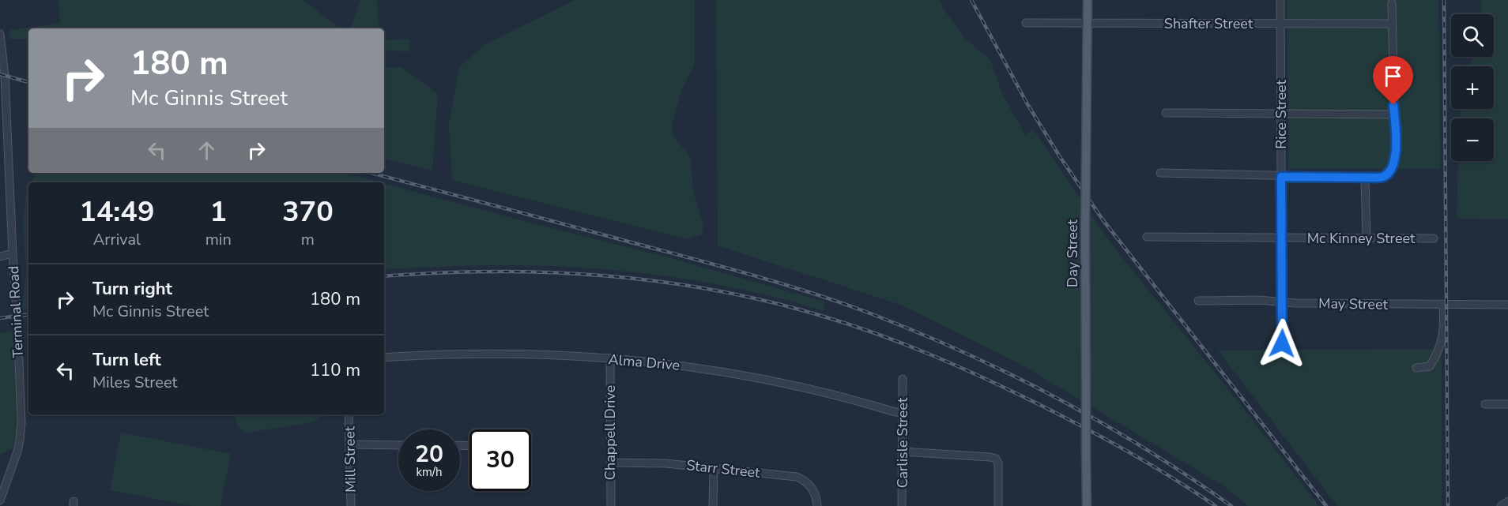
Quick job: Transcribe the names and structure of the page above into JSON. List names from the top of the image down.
{
  "streets": {
    "main road": ["Day Street"],
    "street": [
      "Shafter Street",
      "Rice Street",
      "Mc Kinney Street",
      "May Street",
      "Terminal Road",
      "Alma Drive",
      "Chappell Drive",
      "Carlisle Street",
      "Mill Street",
      "Starr Street"
    ]
  },
  "crossings": [
    ["Shafter Street", "Rice Street"],
    ["Shafter Street", "Day Street"],
    ["Rice Street", "Mc Kinney Street"],
    ["Rice Street", "May Street"],
    ["Alma Drive", "Chappell Drive"],
    ["Alma Drive", "Carlisle Street"],
    ["Chappell Drive", "Starr Street"]
  ],
  "page": {
    "map_buttons": ["+", "−"],
    "turn": ["180 m", "Mc Ginnis Street"],
    "eta": [
      "14:49",
      "Arrival",
      "1",
      "min",
      "370",
      "m"
    ],
    "list": [
      {
        "name": "Turn right",
        "note": "Mc Ginnis Street",
        "value": "180 m"
      },
      {
        "name": "Turn left",
        "note": "Miles Street",
        "value": "110 m"
      }
    ],
    "speed": "20 km/h",
    "limit": "30"
  }
}
